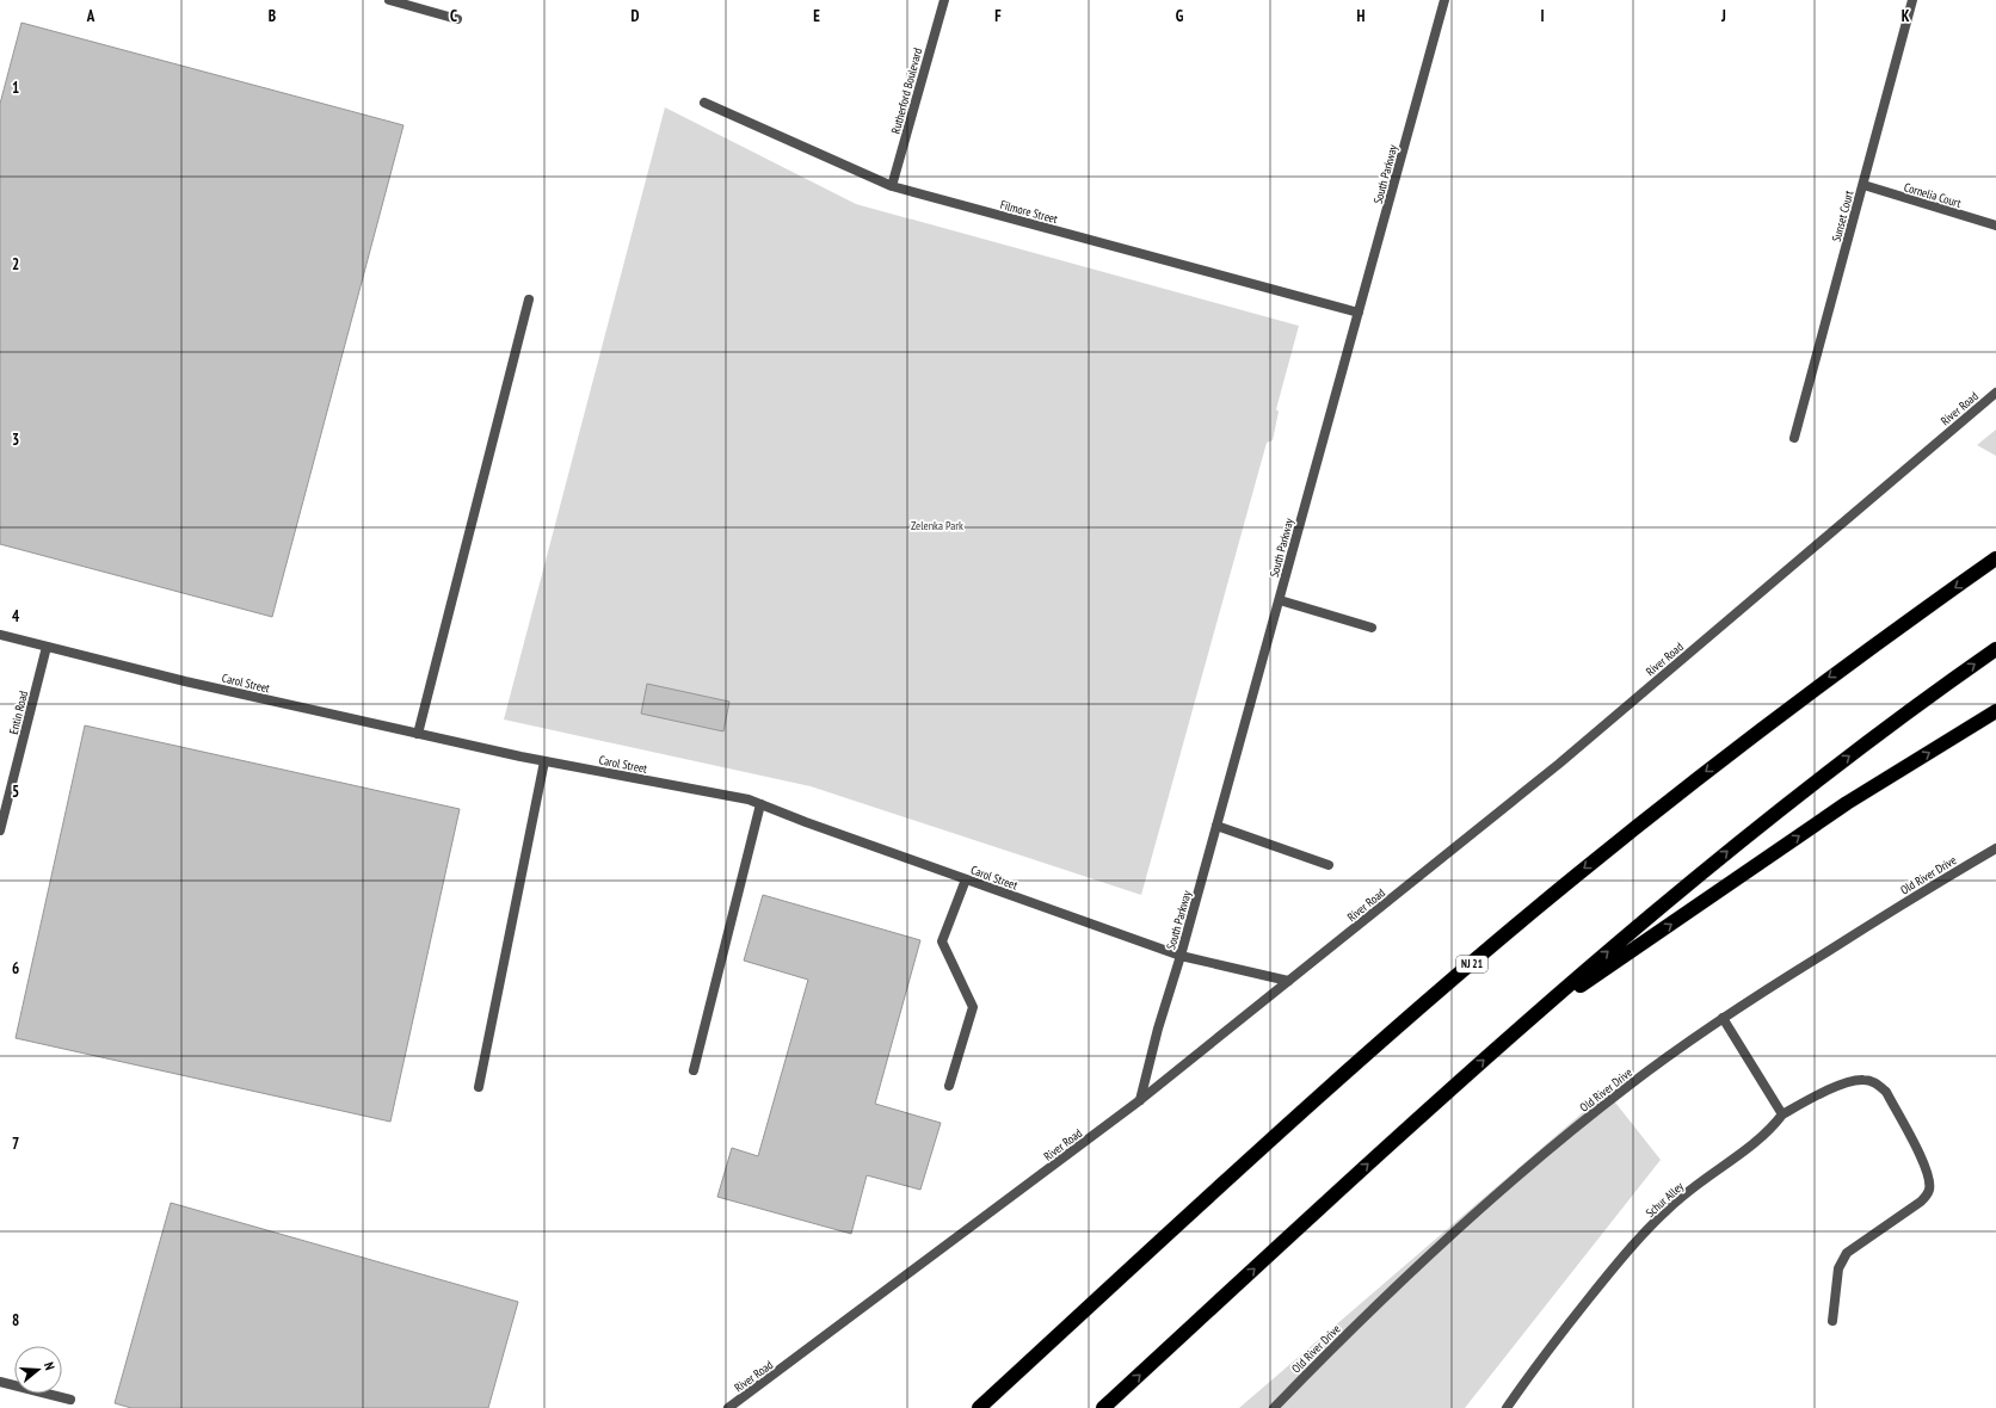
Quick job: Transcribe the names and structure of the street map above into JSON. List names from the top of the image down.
{
  "streets": {
    "highway": ["NJ 21"],
    "street": [
      "Rutherford Boulevard",
      "South Parkway",
      "Cornelia Court",
      "Filmore Street",
      "Sunset Court",
      "River Road",
      "Carol Street",
      "Entin Road",
      "Old River Drive",
      "Schur Alley"
    ]
  },
  "crossings": [
    ["Rutherford Boulevard", "Filmore Street"],
    ["South Parkway", "Filmore Street"],
    ["South Parkway", "River Road"],
    ["South Parkway", "Carol Street"],
    ["Cornelia Court", "Sunset Court"],
    ["River Road", "Carol Street"],
    ["Carol Street", "Entin Road"]
  ],
  "parks": ["Zelenka Park"],
  "north": "right",
  "grid": {
    "columns": [
      "A",
      "B",
      "C",
      "D",
      "E",
      "F",
      "G",
      "H",
      "I",
      "J",
      "K"
    ],
    "rows": [
      "1",
      "2",
      "3",
      "4",
      "5",
      "6",
      "7",
      "8"
    ]
  }
}
